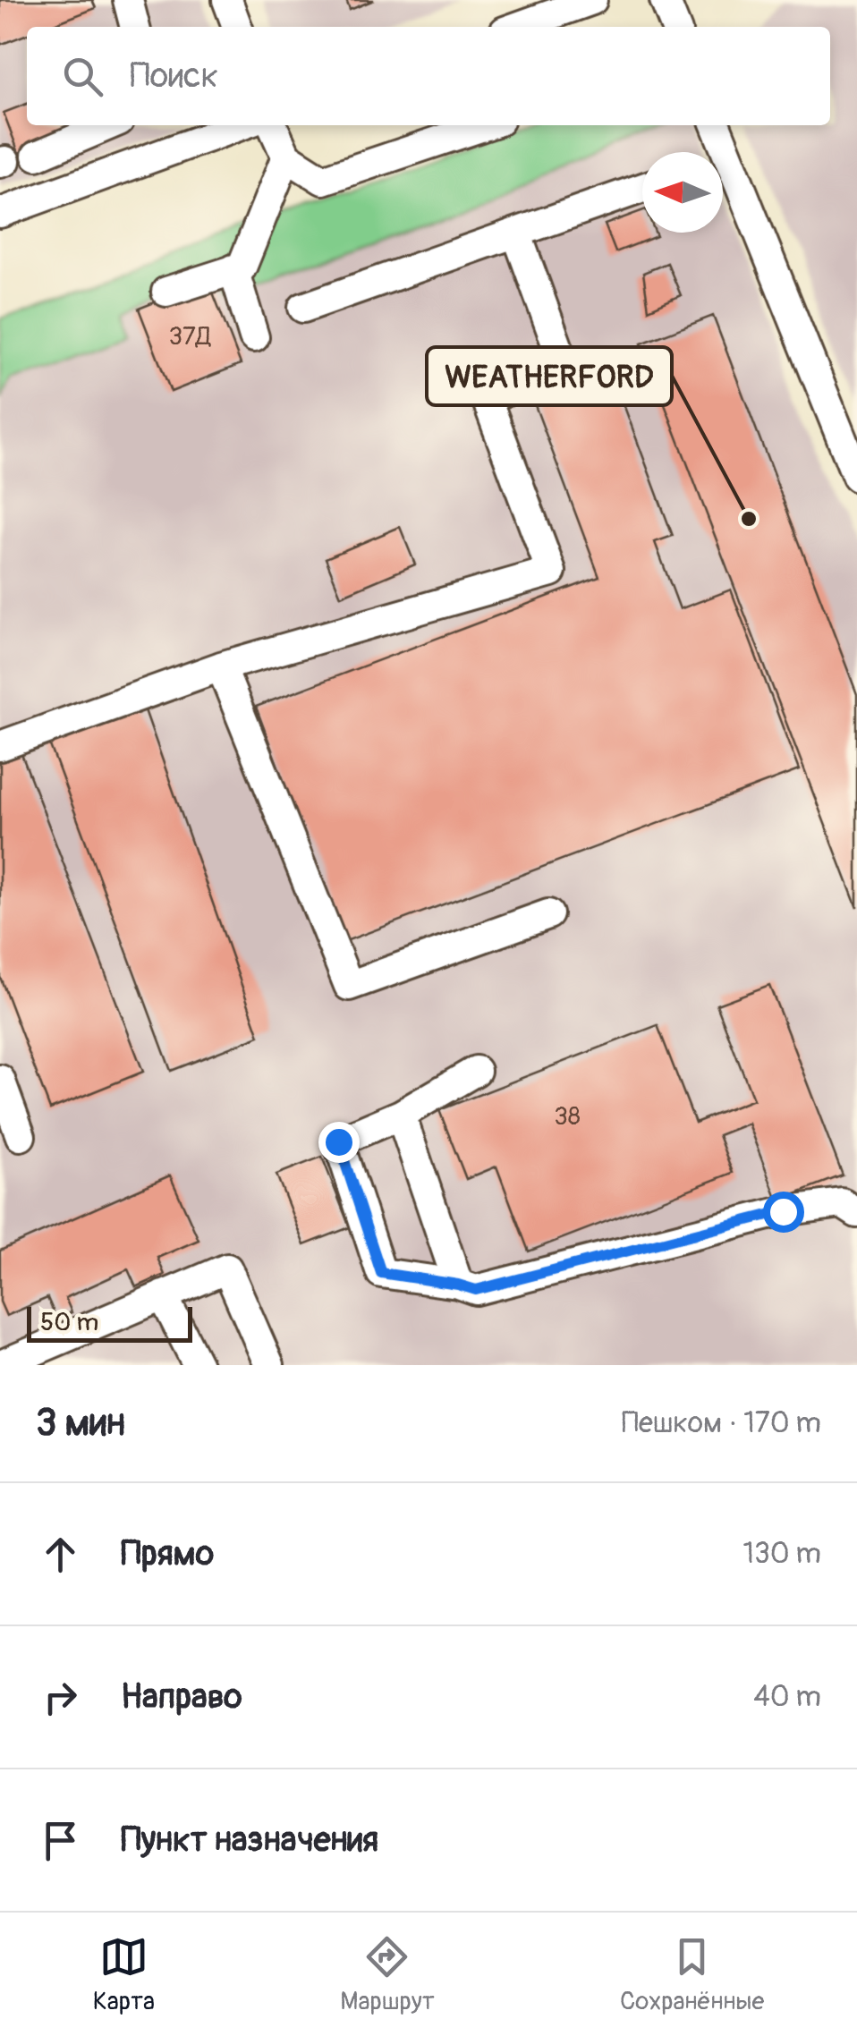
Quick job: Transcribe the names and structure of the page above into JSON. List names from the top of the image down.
{
  "places": ["WEATHERFORD"],
  "house_numbers": ["37Д", "38"],
  "scale_bar": "50 m",
  "north": "left",
  "page": {
    "search": "Поиск",
    "scale": "50 m",
    "heading": ["3 мин", "Пешком · 170 m"],
    "list": [
      ["Прямо", "130 m"],
      ["Направо", "40 m"],
      "Пункт назначения"
    ],
    "nav": ["Карта", "Маршрут", "Сохранённые"]
  }
}
